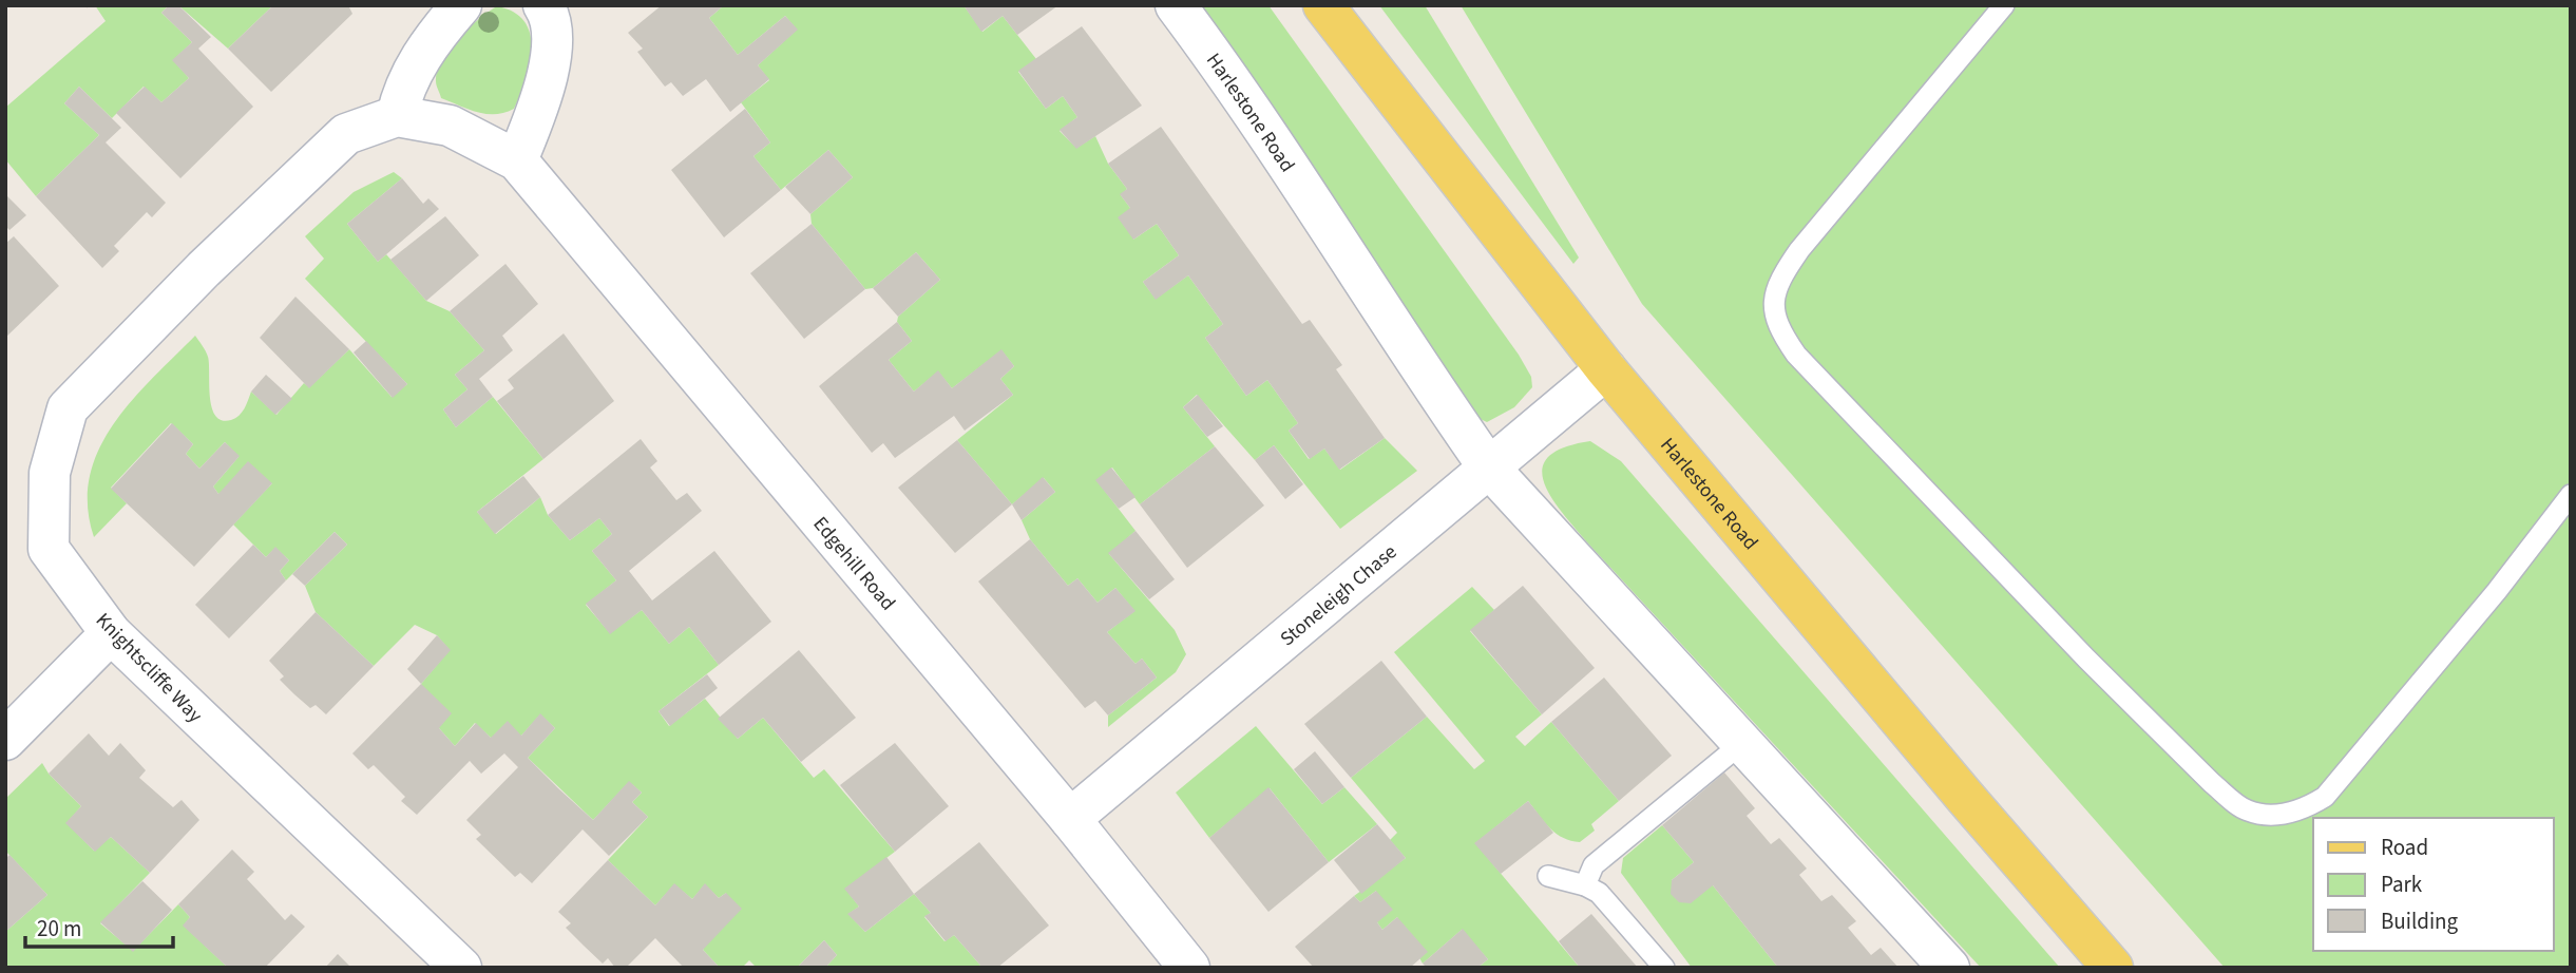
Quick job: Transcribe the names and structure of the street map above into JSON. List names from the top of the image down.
{
  "streets": {
    "main road": ["Harlestone Road"],
    "street": ["Edgehill Road", "Stoneleigh Chase", "Knightscliffe Way"]
  },
  "crossings": [
    ["Harlestone Road", "Stoneleigh Chase"],
    ["Edgehill Road", "Stoneleigh Chase"],
    ["Edgehill Road", "Knightscliffe Way"]
  ],
  "legend": ["Road", "Park", "Building"],
  "scale_bar": "20 m"
}
